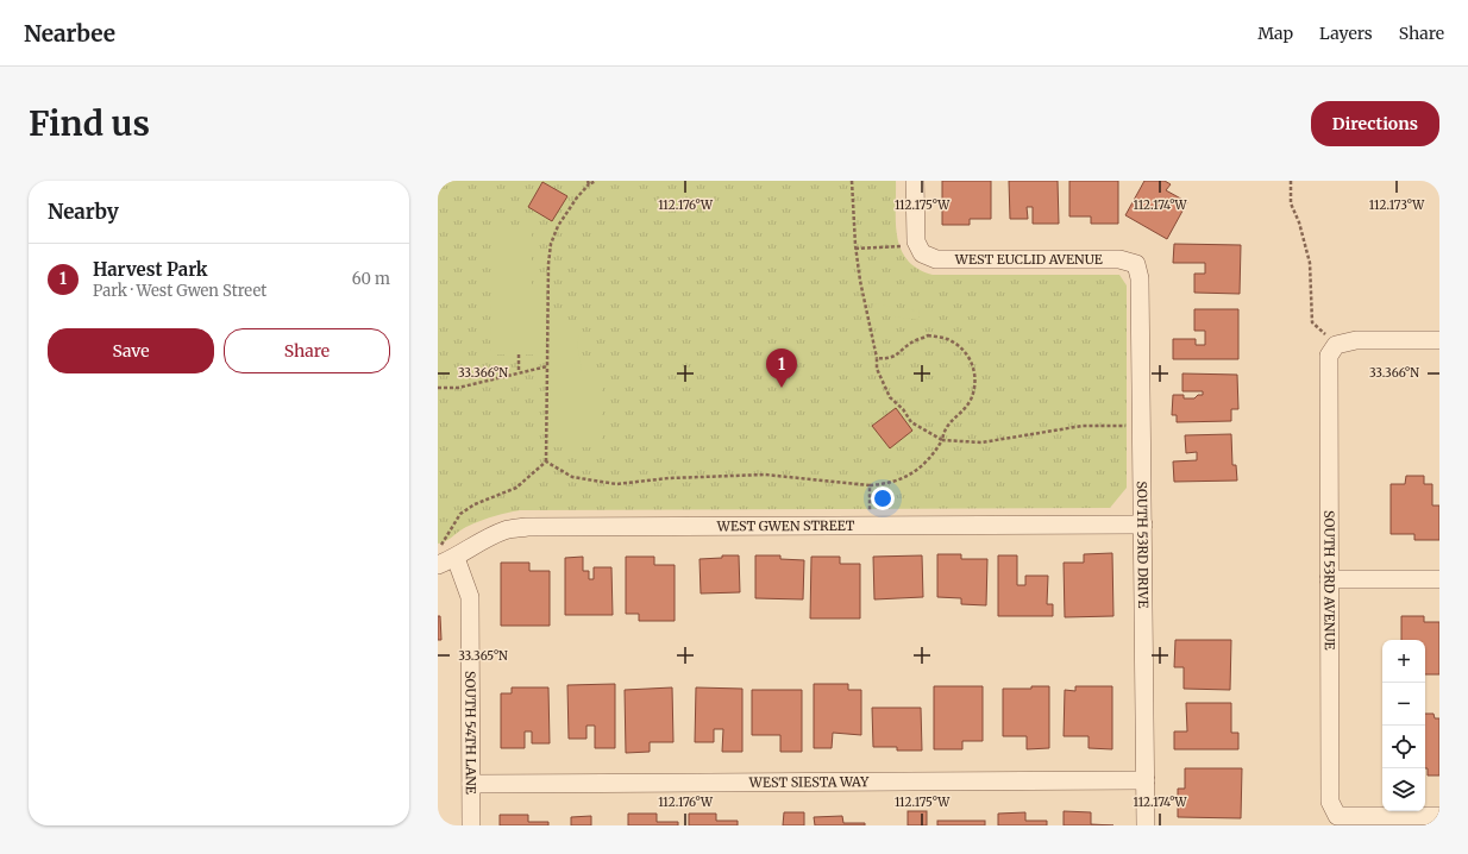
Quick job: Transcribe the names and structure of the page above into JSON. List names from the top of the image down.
{
  "streets": {
    "street": [
      "WEST EUCLID AVENUE",
      "WEST GWEN STREET",
      "SOUTH 53RD DRIVE",
      "SOUTH 53RD AVENUE",
      "SOUTH 54TH LANE",
      "WEST SIESTA WAY"
    ]
  },
  "crossings": [
    ["WEST EUCLID AVENUE", "SOUTH 53RD DRIVE"],
    ["WEST GWEN STREET", "SOUTH 53RD DRIVE"],
    ["WEST GWEN STREET", "SOUTH 54TH LANE"],
    ["SOUTH 53RD DRIVE", "WEST SIESTA WAY"],
    ["SOUTH 54TH LANE", "WEST SIESTA WAY"]
  ],
  "page": {
    "header": "Nearbee",
    "nav": ["Map", "Layers", "Share"],
    "buttons": [
      "Directions",
      ["Save", "Share"]
    ],
    "title": "Find us",
    "heading": "Nearby",
    "list": [
      {
        "mark": "1",
        "name": "Harvest Park",
        "note": "Park · West Gwen Street",
        "value": "60 m"
      }
    ],
    "pins": "1",
    "map_buttons": ["+", "−"]
  },
  "coordinates": [
    "112.176°W",
    "112.175°W",
    "112.174°W",
    "112.173°W",
    "33.366°N",
    "33.365°N"
  ]
}
